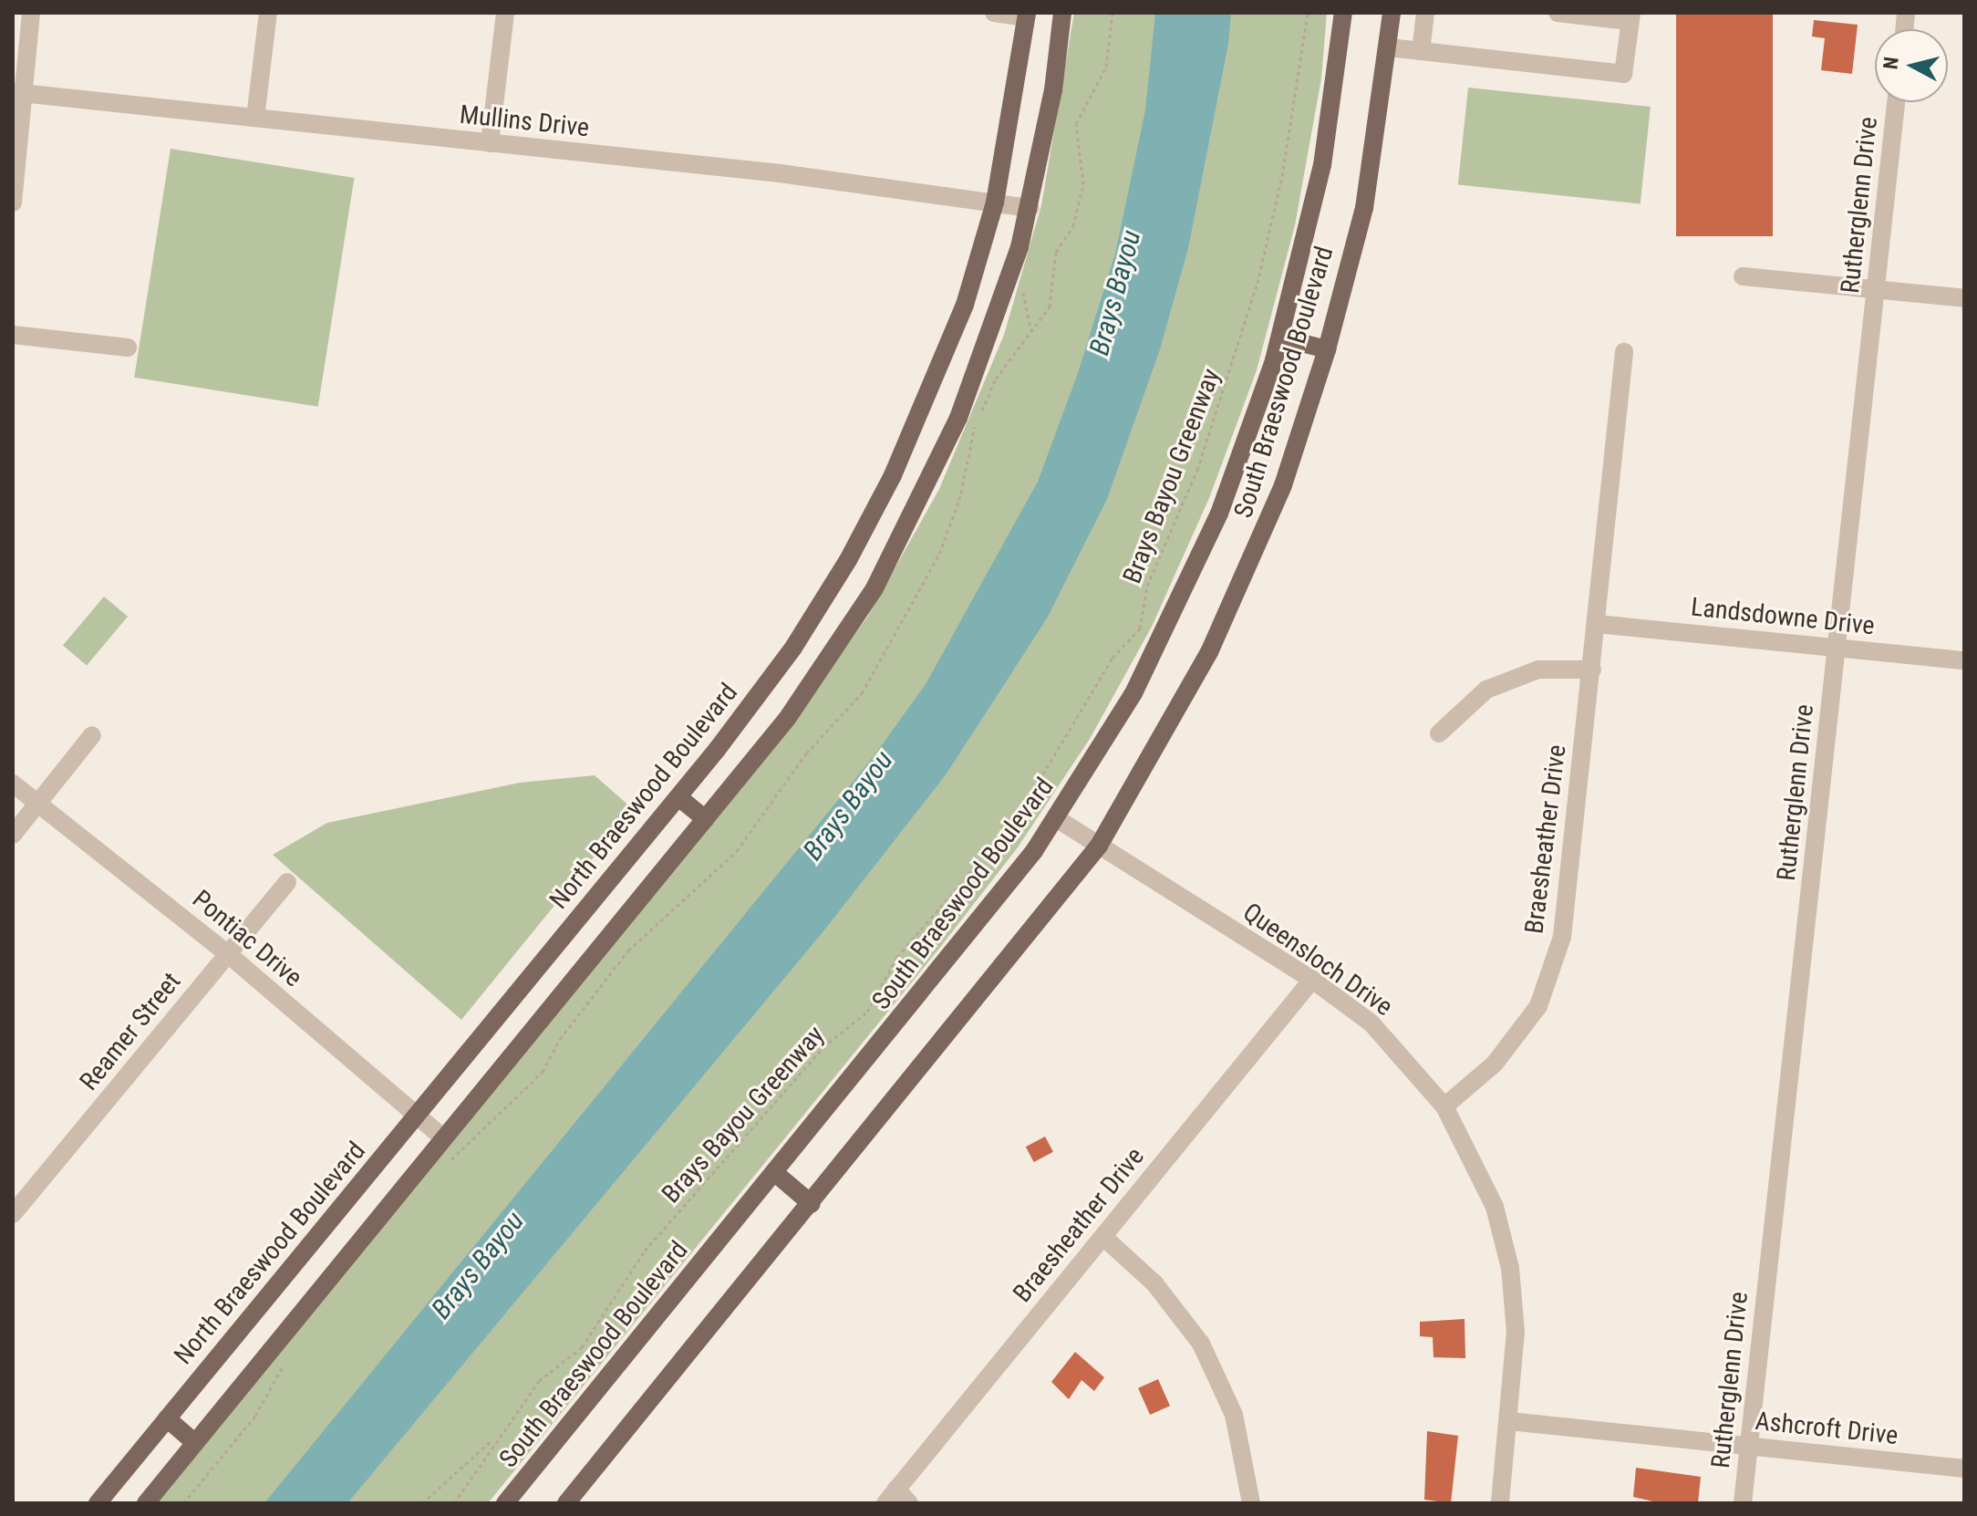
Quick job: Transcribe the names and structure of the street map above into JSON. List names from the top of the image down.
{
  "streets": {
    "main road": ["South Braeswood Boulevard", "North Braeswood Boulevard"],
    "street": [
      "Mullins Drive",
      "Rutherglenn Drive",
      "Landsdowne Drive",
      "Braesheather Drive",
      "Pontiac Drive",
      "Queensloch Drive",
      "Reamer Street",
      "Ashcroft Drive"
    ],
    "path": ["Brays Bayou Greenway"]
  },
  "crossings": [
    ["Mullins Drive", "North Braeswood Boulevard"],
    ["Rutherglenn Drive", "Landsdowne Drive"],
    ["Rutherglenn Drive", "Ashcroft Drive"],
    ["South Braeswood Boulevard", "Queensloch Drive"],
    ["Landsdowne Drive", "Braesheather Drive"],
    ["North Braeswood Boulevard", "Pontiac Drive"],
    ["Braesheather Drive", "Queensloch Drive"],
    ["Pontiac Drive", "Reamer Street"],
    ["Queensloch Drive", "Ashcroft Drive"]
  ],
  "water": ["Brays Bayou"],
  "north": "left"
}
